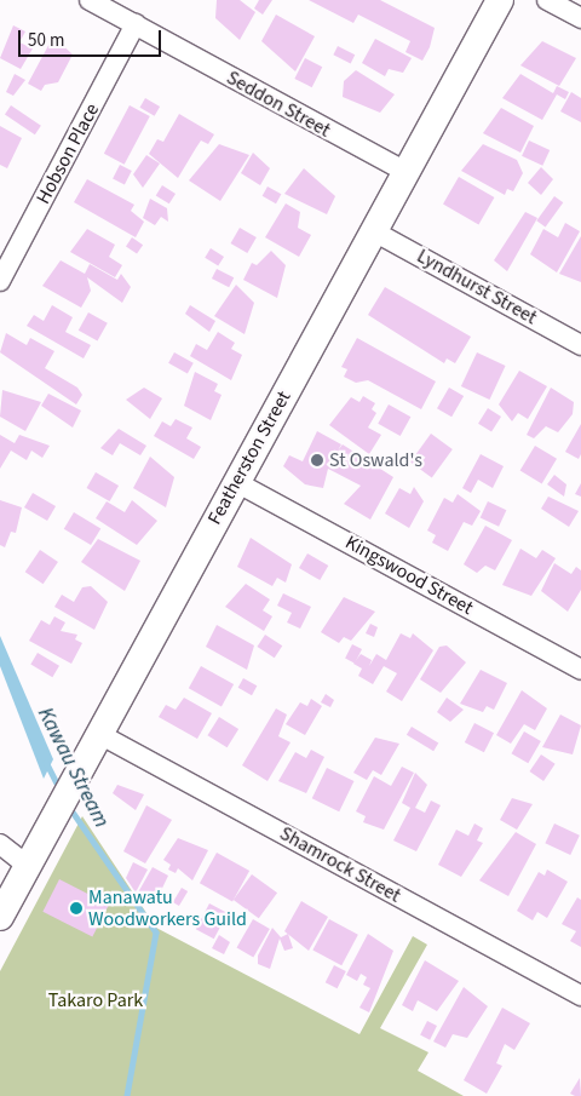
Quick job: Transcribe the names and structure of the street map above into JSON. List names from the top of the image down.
{
  "streets": {
    "main road": ["Featherston Street"],
    "street": [
      "Seddon Street",
      "Hobson Place",
      "Lyndhurst Street",
      "Kingswood Street",
      "Shamrock Street"
    ]
  },
  "crossings": [
    ["Seddon Street", "Hobson Place"],
    ["Seddon Street", "Featherston Street"],
    ["Lyndhurst Street", "Featherston Street"],
    ["Featherston Street", "Kingswood Street"],
    ["Featherston Street", "Shamrock Street"]
  ],
  "water": ["Kawau Stream"],
  "parks": ["Takaro Park"],
  "places": ["St Oswald's", "Manawatu Woodworkers Guild"],
  "scale_bar": "50 m"
}
